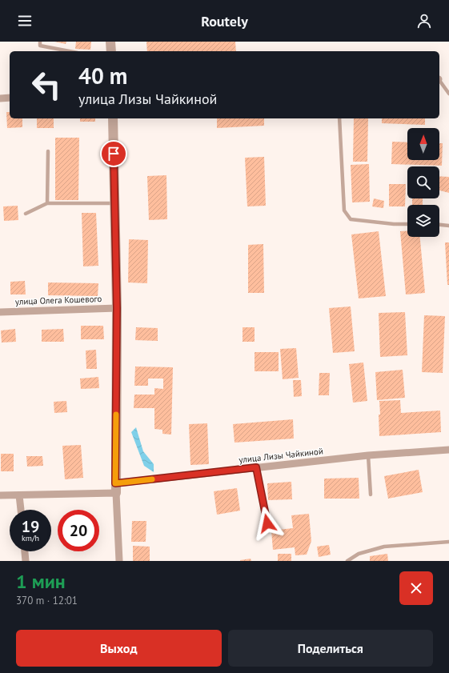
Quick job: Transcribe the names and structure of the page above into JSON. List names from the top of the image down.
{
  "streets": {
    "street": ["улица Олега Кошевого", "улица Лизы Чайкиной"]
  },
  "north": "top",
  "page": {
    "header": "Routely",
    "turn": ["40 m", "улица Лизы Чайкиной"],
    "speed": "19 km/h",
    "limit": "20",
    "heading": ["1 мин", "370 m · 12:01"],
    "buttons": ["Выход", "Поделиться"]
  }
}
